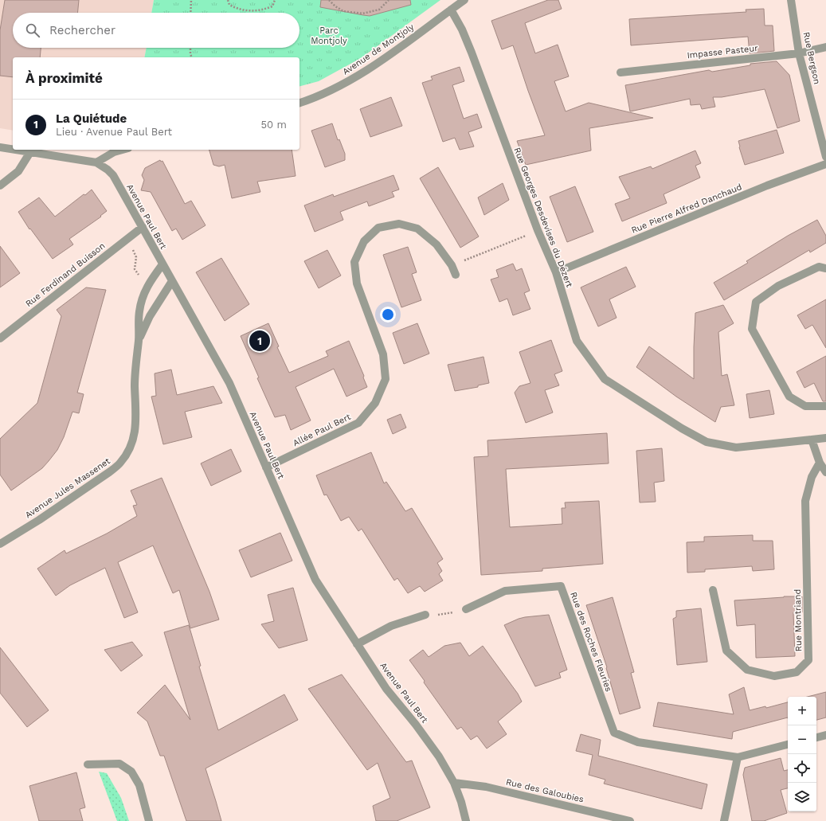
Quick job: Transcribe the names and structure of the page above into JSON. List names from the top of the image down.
{
  "streets": {
    "street": [
      "Avenue de Montjoly",
      "Impasse Pasteur",
      "Rue Bergson",
      "Rue Pierre Alfred Danchaud",
      "Avenue Paul Bert",
      "Rue Georges Desdevises du Dézert",
      "Rue Ferdinand Buisson",
      "Allée Paul Bert",
      "Avenue Jules Massenet",
      "Rue Montriand",
      "Rue des Roches Fleuries",
      "Rue des Galoubies"
    ]
  },
  "crossings": [
    ["Avenue de Montjoly", "Rue Georges Desdevises du Dézert"],
    ["Impasse Pasteur", "Rue Bergson"],
    ["Rue Pierre Alfred Danchaud", "Rue Georges Desdevises du Dézert"],
    ["Avenue Paul Bert", "Rue Ferdinand Buisson"],
    ["Avenue Paul Bert", "Allée Paul Bert"],
    ["Avenue Paul Bert", "Avenue Jules Massenet"],
    ["Avenue Paul Bert", "Rue des Galoubies"]
  ],
  "parks": ["Parc Montjoly"],
  "page": {
    "search": "Rechercher",
    "heading": "À proximité",
    "list": [
      {
        "mark": "1",
        "name": "La Quiétude",
        "note": "Lieu · Avenue Paul Bert",
        "value": "50 m"
      }
    ],
    "pins": "1",
    "map_buttons": ["+", "−"]
  }
}
